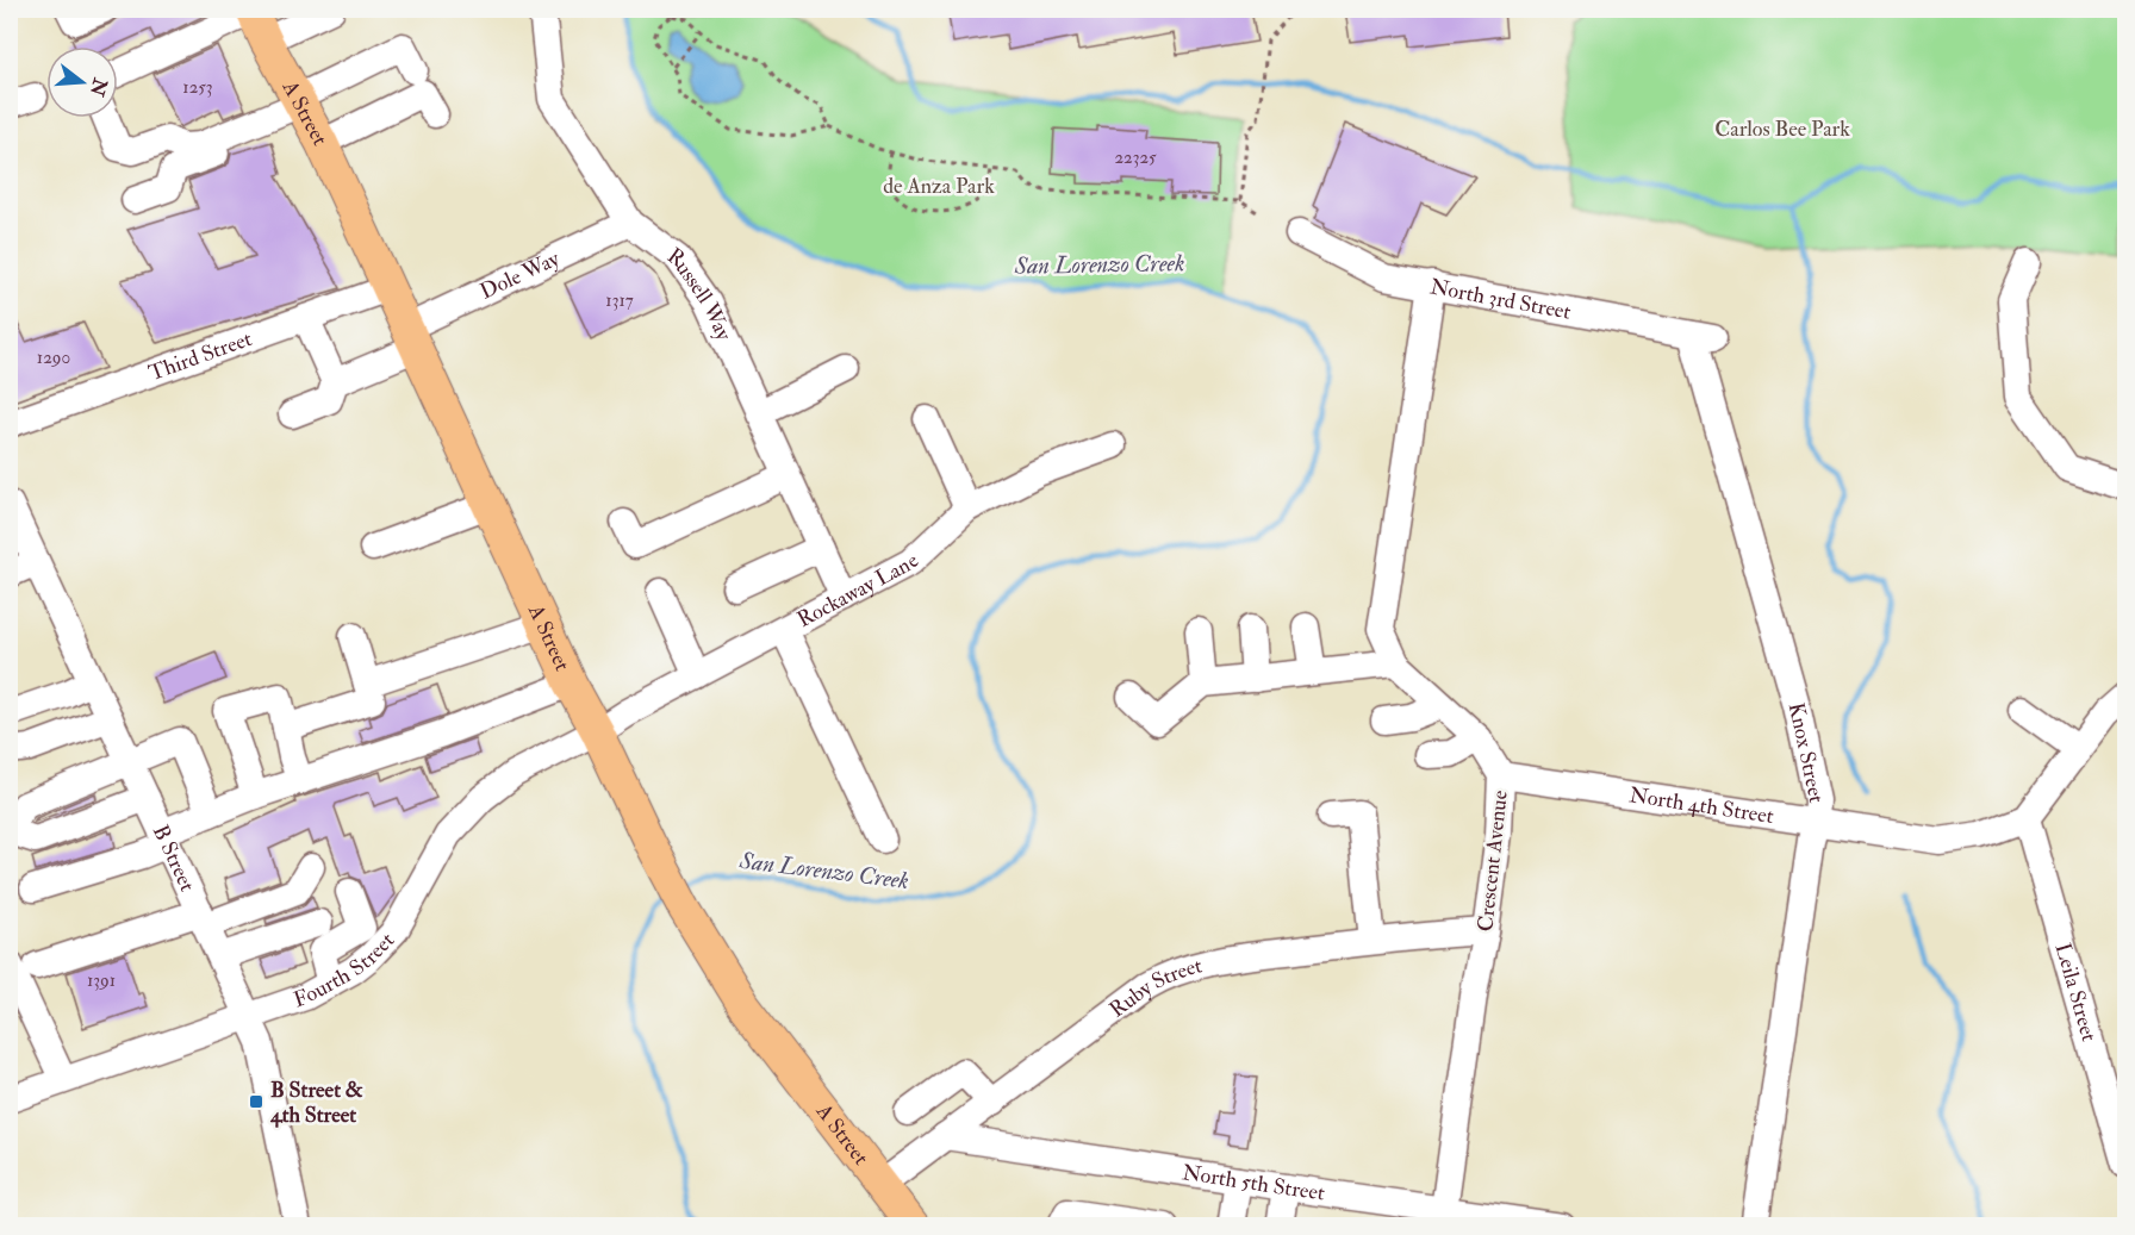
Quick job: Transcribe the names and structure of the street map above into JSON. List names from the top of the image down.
{
  "streets": {
    "main road": ["A Street"],
    "street": [
      "Dole Way",
      "Russell Way",
      "North 3rd Street",
      "Third Street",
      "Rockaway Lane",
      "Knox Street",
      "North 4th Street",
      "B Street",
      "Crescent Avenue",
      "Fourth Street",
      "Ruby Street",
      "Leila Street",
      "North 5th Street"
    ]
  },
  "crossings": [
    ["A Street", "Dole Way"],
    ["A Street", "Third Street"],
    ["A Street", "Rockaway Lane"],
    ["A Street", "Fourth Street"],
    ["A Street", "Ruby Street"],
    ["Dole Way", "Russell Way"],
    ["Russell Way", "Rockaway Lane"],
    ["North 3rd Street", "Knox Street"],
    ["North 3rd Street", "Crescent Avenue"],
    ["Rockaway Lane", "Fourth Street"],
    ["Knox Street", "North 4th Street"],
    ["North 4th Street", "Crescent Avenue"],
    ["North 4th Street", "Leila Street"],
    ["B Street", "Fourth Street"],
    ["Crescent Avenue", "Ruby Street"],
    ["Crescent Avenue", "North 5th Street"],
    ["Ruby Street", "North 5th Street"]
  ],
  "water": ["San Lorenzo Creek"],
  "parks": ["Carlos Bee Park", "de Anza Park"],
  "places": {
    "transit": ["B Street & 4th Street"]
  },
  "house_numbers": [
    "1253",
    "22325",
    "1317",
    "1290",
    "1391"
  ],
  "north": "right"
}
